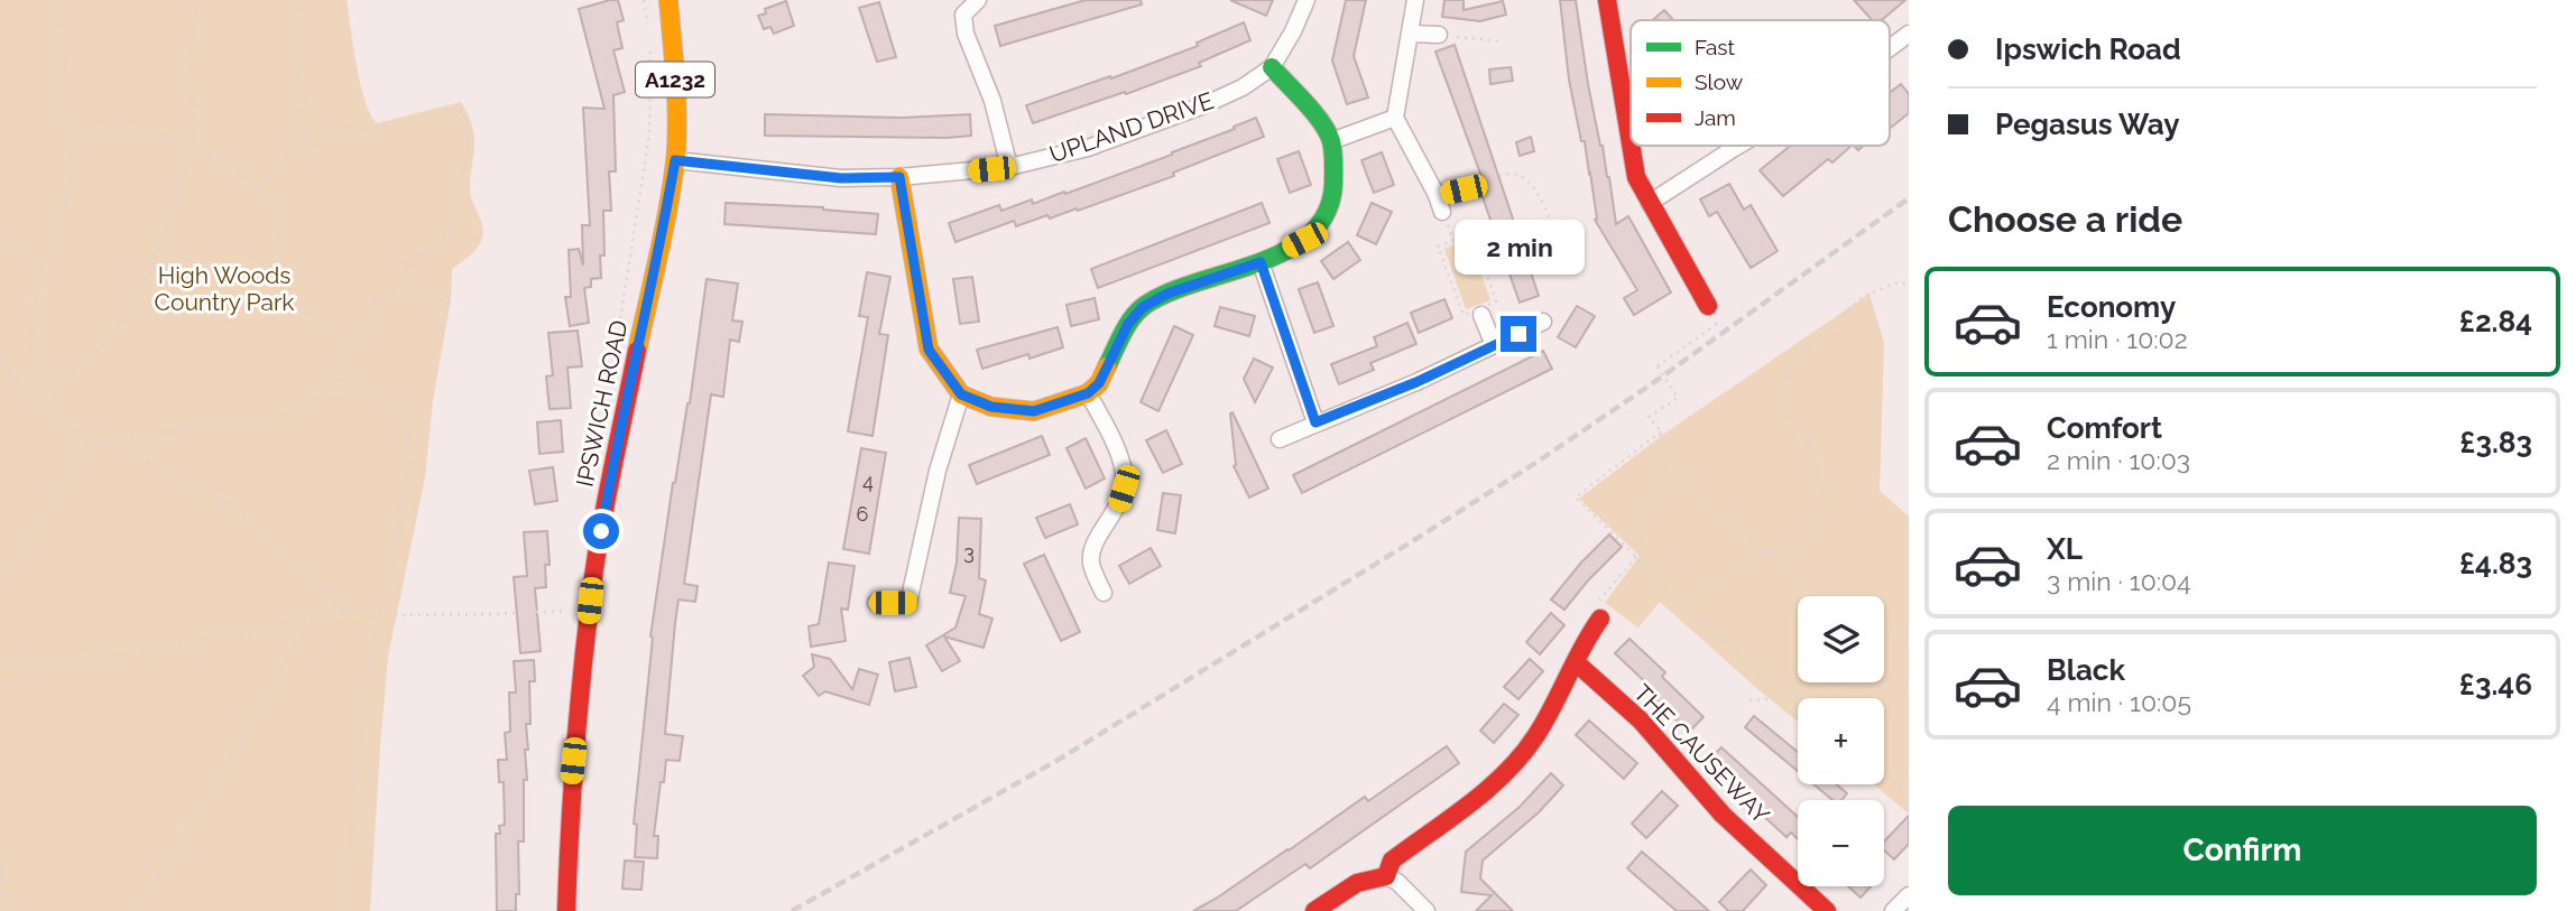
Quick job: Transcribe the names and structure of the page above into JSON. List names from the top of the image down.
{
  "streets": {
    "street": [
      "A1232",
      "UPLAND DRIVE",
      "IPSWICH ROAD",
      "THE CAUSEWAY"
    ]
  },
  "crossings": [
    ["UPLAND DRIVE", "IPSWICH ROAD"]
  ],
  "parks": ["High Woods Country Park"],
  "house_numbers": ["4", "6", "3"],
  "legend": ["Fast", "Slow", "Jam"],
  "page": {
    "banner": ["Ipswich Road", "Pegasus Way"],
    "heading": "Choose a ride",
    "bubble": "2 min",
    "list": [
      {
        "name": "Economy",
        "note": "1 min · 10:02",
        "value": "£2.84"
      },
      {
        "name": "Comfort",
        "note": "2 min · 10:03",
        "value": "£3.83"
      },
      {
        "name": "XL",
        "note": "3 min · 10:04",
        "value": "£4.83"
      },
      {
        "name": "Black",
        "note": "4 min · 10:05",
        "value": "£3.46"
      }
    ],
    "map_buttons": ["+", "−"],
    "buttons": "Confirm"
  }
}
